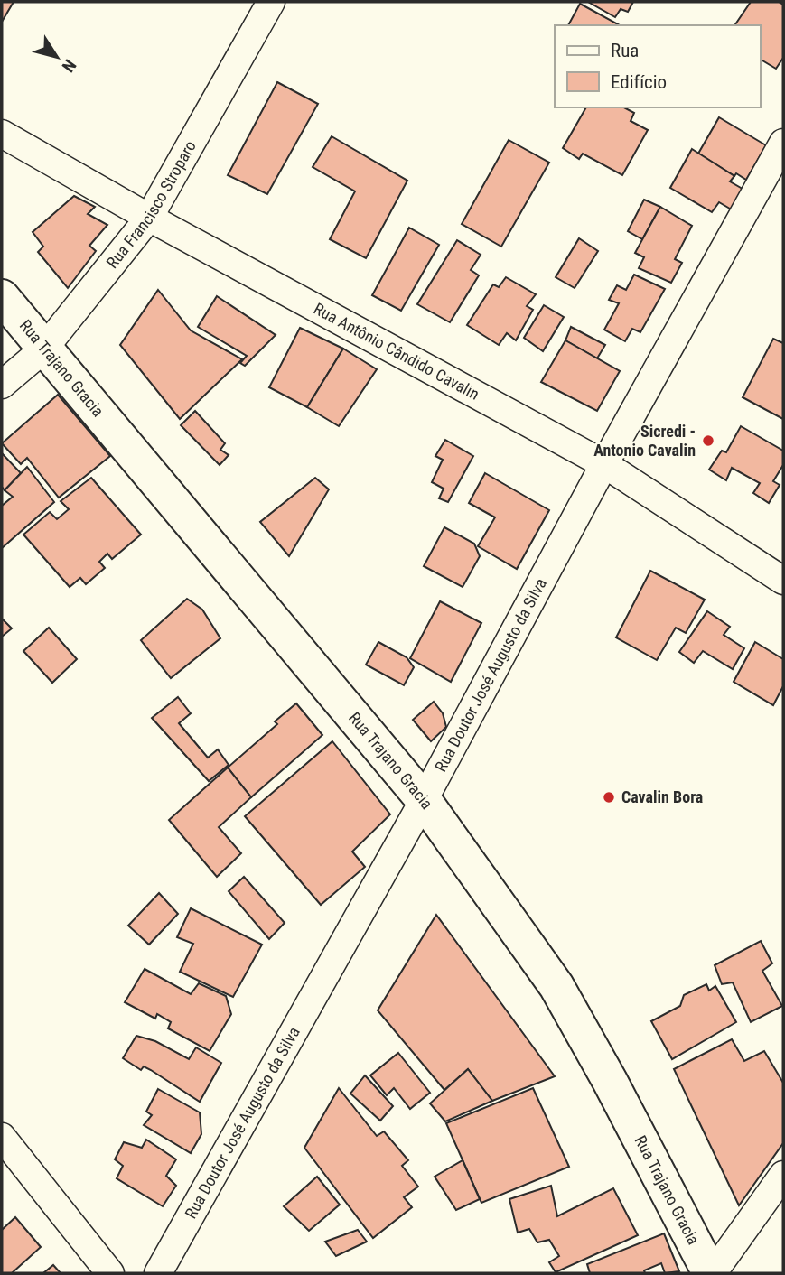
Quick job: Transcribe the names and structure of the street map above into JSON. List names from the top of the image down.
{
  "streets": {
    "main road": ["Rua Trajano Gracia"],
    "street": ["Rua Francisco Stroparo", "Rua Antônio Cândido Cavalin", "Rua Doutor José Augusto da Silva"]
  },
  "crossings": [
    ["Rua Francisco Stroparo", "Rua Antônio Cândido Cavalin"],
    ["Rua Francisco Stroparo", "Rua Trajano Gracia"],
    ["Rua Antônio Cândido Cavalin", "Rua Doutor José Augusto da Silva"],
    ["Rua Trajano Gracia", "Rua Doutor José Augusto da Silva"]
  ],
  "places": ["Sicredi - Antonio Cavalin", "Cavalin Bora"],
  "legend": ["Rua", "Edifício"],
  "north": "bottom right"
}
